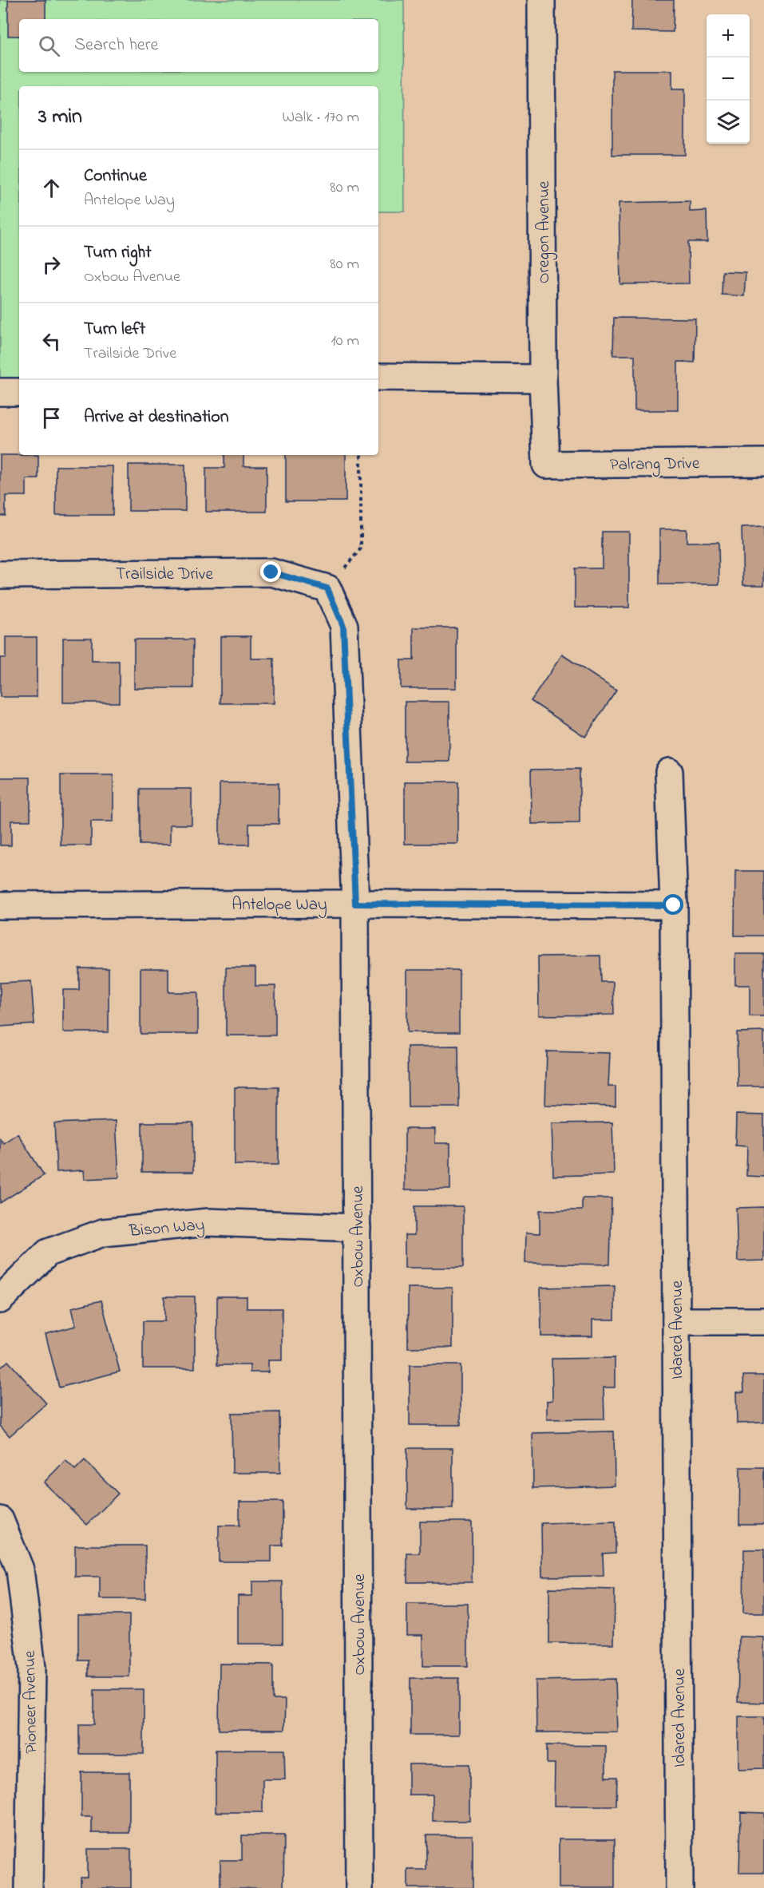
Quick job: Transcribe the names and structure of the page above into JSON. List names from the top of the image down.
{
  "streets": {
    "street": [
      "Oregon Avenue",
      "Palrang Drive",
      "Trailside Drive",
      "Antelope Way",
      "Bison Way",
      "Oxbow Avenue",
      "Idared Avenue",
      "Pioneer Avenue"
    ]
  },
  "crossings": [
    ["Oregon Avenue", "Palrang Drive"],
    ["Trailside Drive", "Oxbow Avenue"],
    ["Antelope Way", "Oxbow Avenue"],
    ["Antelope Way", "Idared Avenue"],
    ["Bison Way", "Oxbow Avenue"]
  ],
  "page": {
    "map_buttons": ["+", "−"],
    "search": "Search here",
    "heading": ["3 min", "Walk · 170 m"],
    "list": [
      ["Continue", "Antelope Way", "80 m"],
      ["Turn right", "Oxbow Avenue", "80 m"],
      ["Turn left", "Trailside Drive", "10 m"],
      "Arrive at destination"
    ]
  }
}
